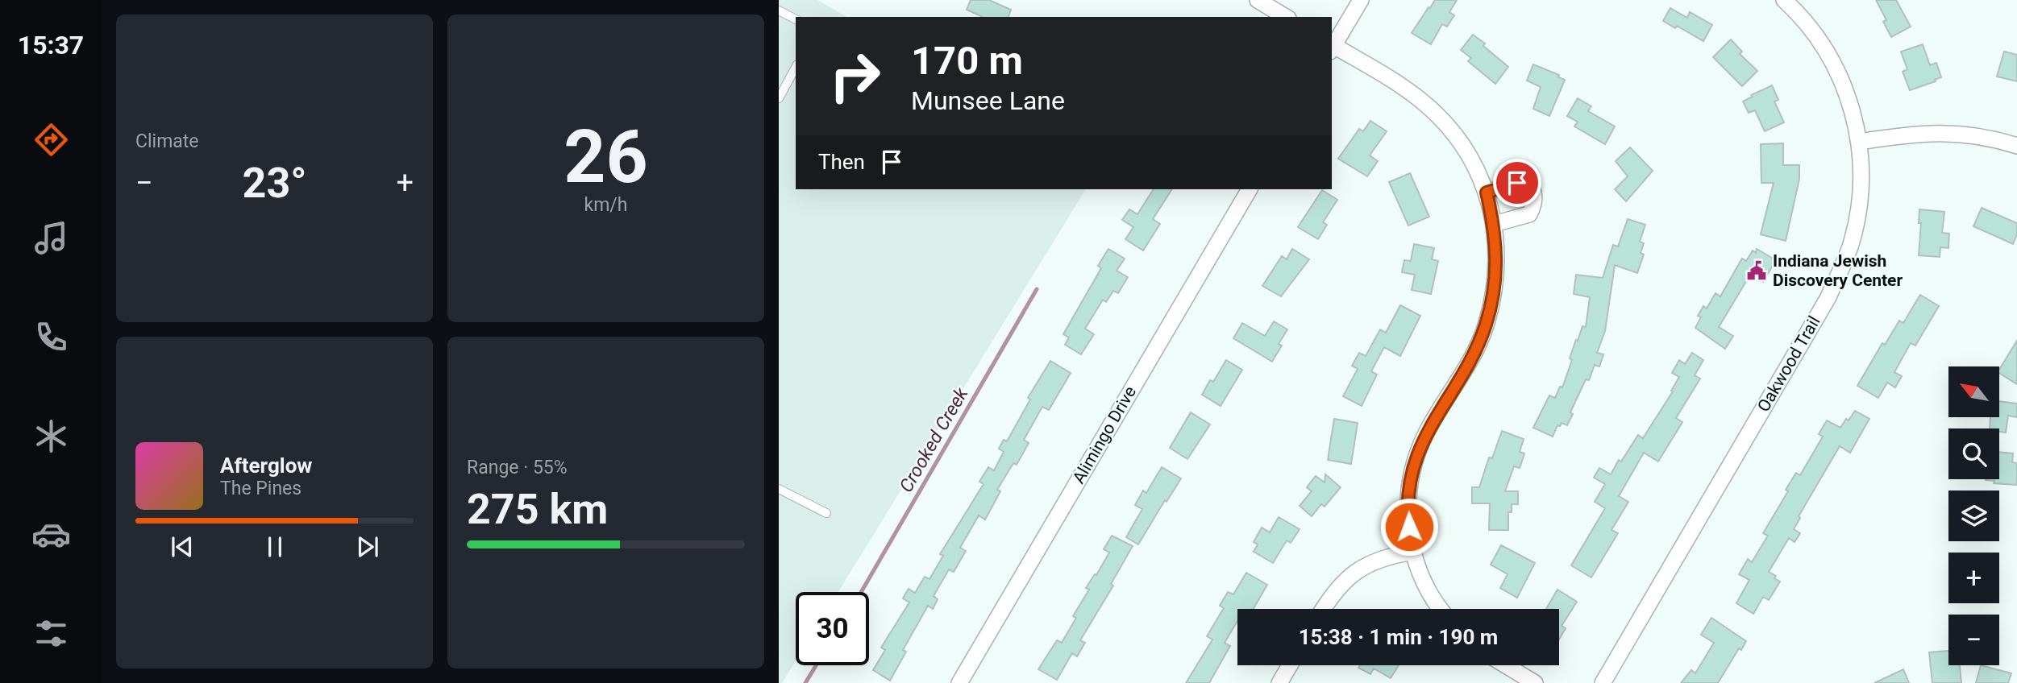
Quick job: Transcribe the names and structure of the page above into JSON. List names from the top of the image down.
{
  "streets": {
    "street": ["Oakwood Trail", "Alimingo Drive"]
  },
  "water": ["Crooked Creek"],
  "places": {
    "public building": ["Indiana Jewish Discovery Center"]
  },
  "north": "top left",
  "page": {
    "tabs": "15:37",
    "tile": [
      "Climate",
      ["26", "km/h"],
      ["Range · 55%", "275 km"]
    ],
    "turn": ["170 m", "Munsee Lane"],
    "then": "Then",
    "heat": ["−", "23°", "+"],
    "map_buttons": ["+", "−"],
    "song": ["Afterglow", "The Pines"],
    "limit": "30",
    "trip": "15:38 · 1 min · 190 m"
  }
}
